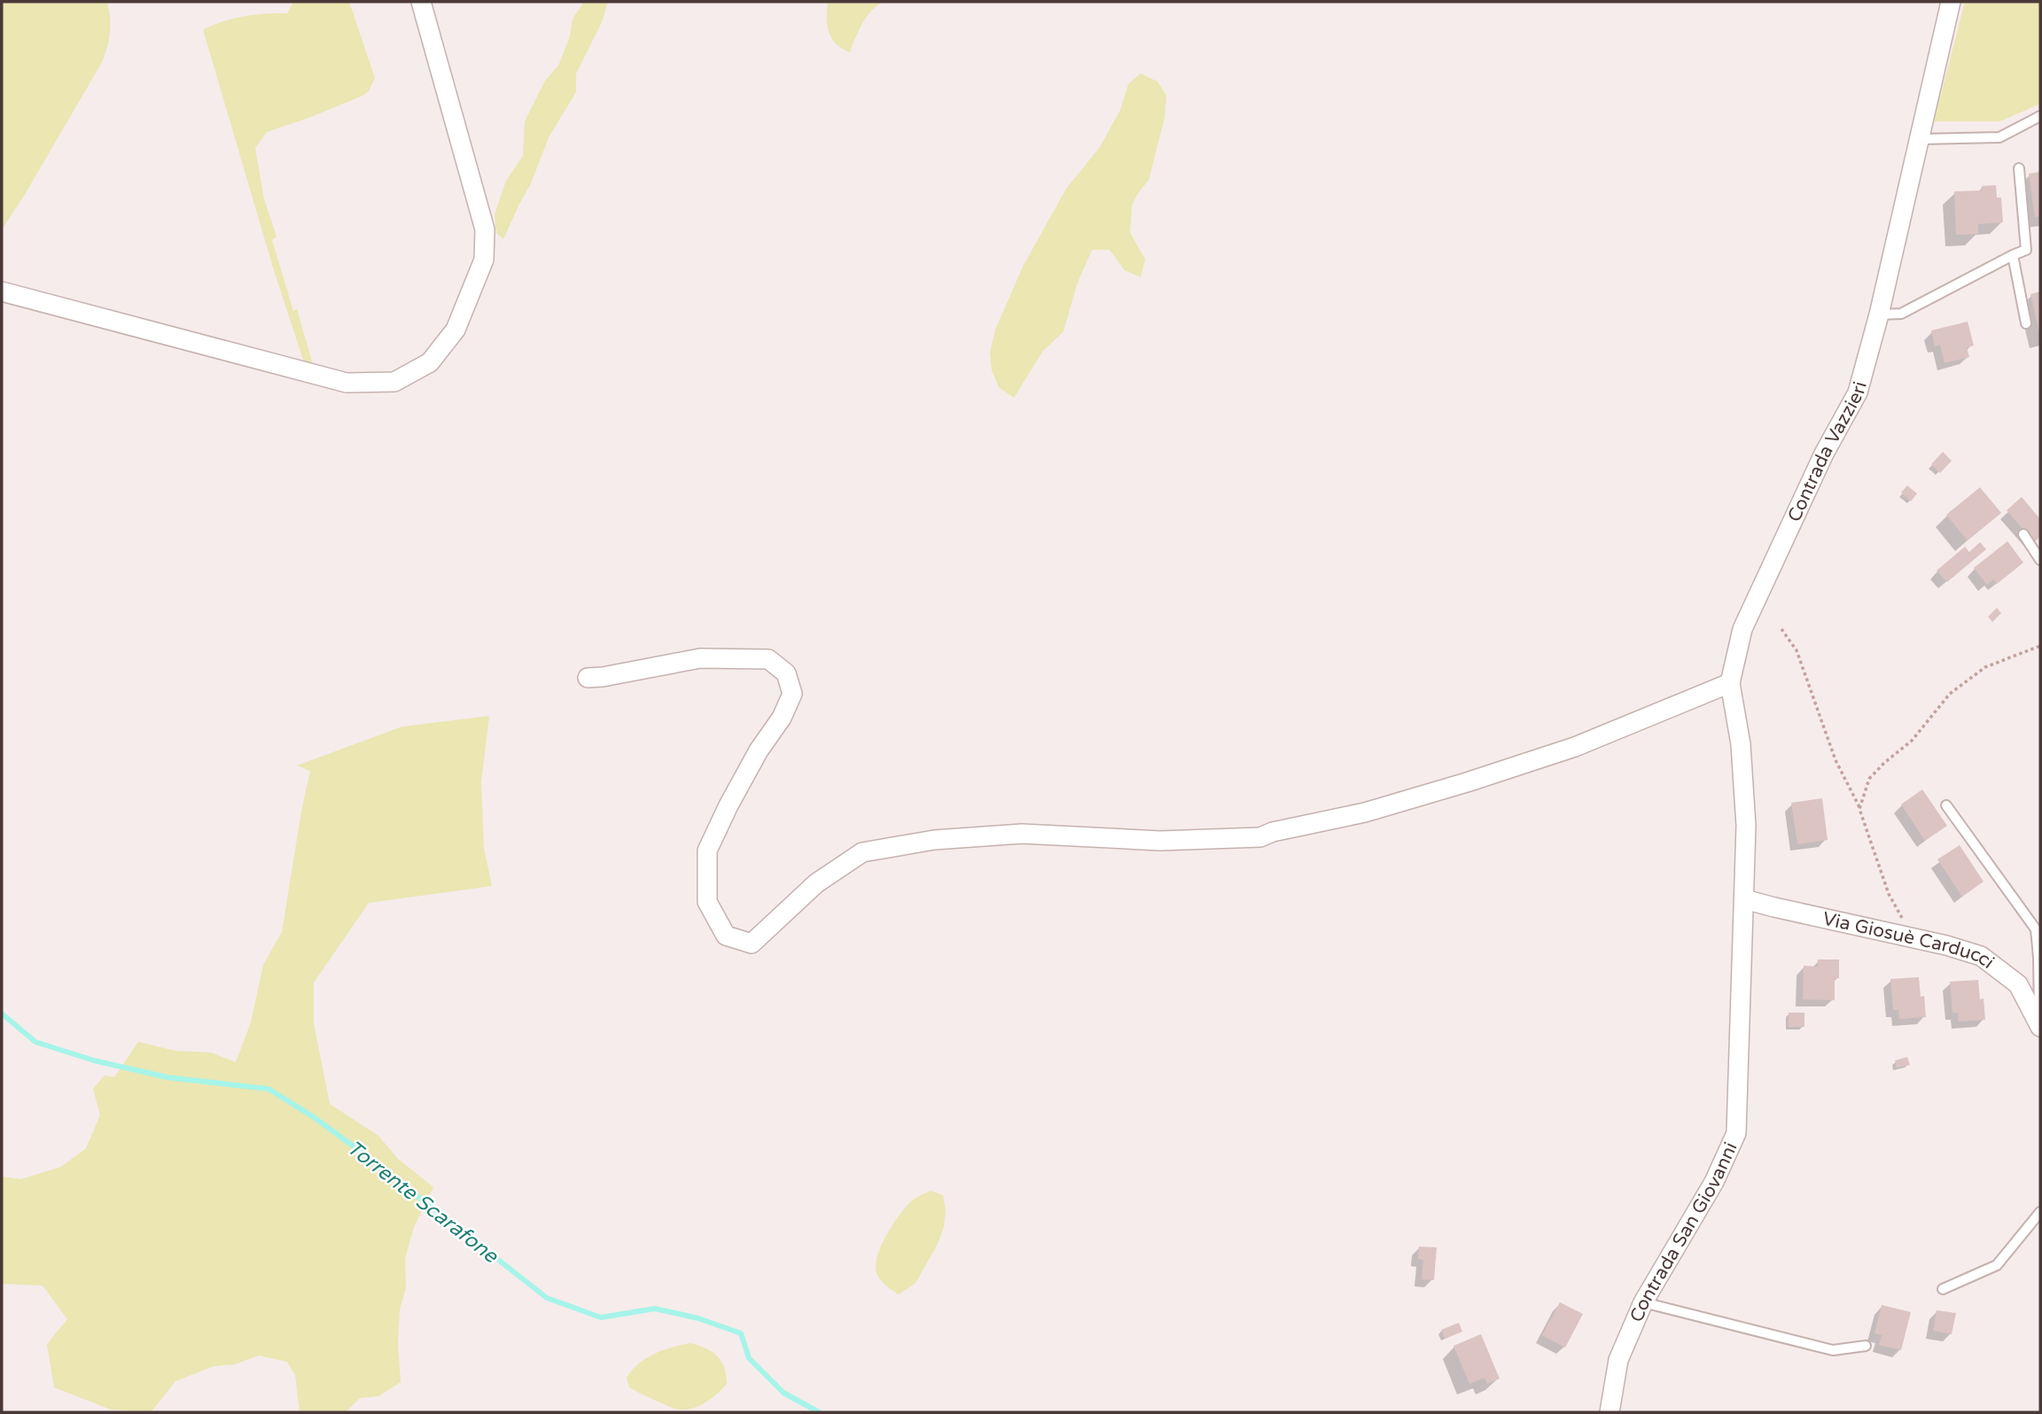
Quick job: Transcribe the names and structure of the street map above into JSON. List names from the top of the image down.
{
  "streets": {
    "street": ["Contrada Vazzieri", "Via Giosuè Carducci", "Contrada San Giovanni"]
  },
  "crossings": [
    ["Contrada Vazzieri", "Via Giosuè Carducci"],
    ["Contrada Vazzieri", "Contrada San Giovanni"],
    ["Via Giosuè Carducci", "Contrada San Giovanni"]
  ],
  "water": ["Torrente Scarafone"]
}
